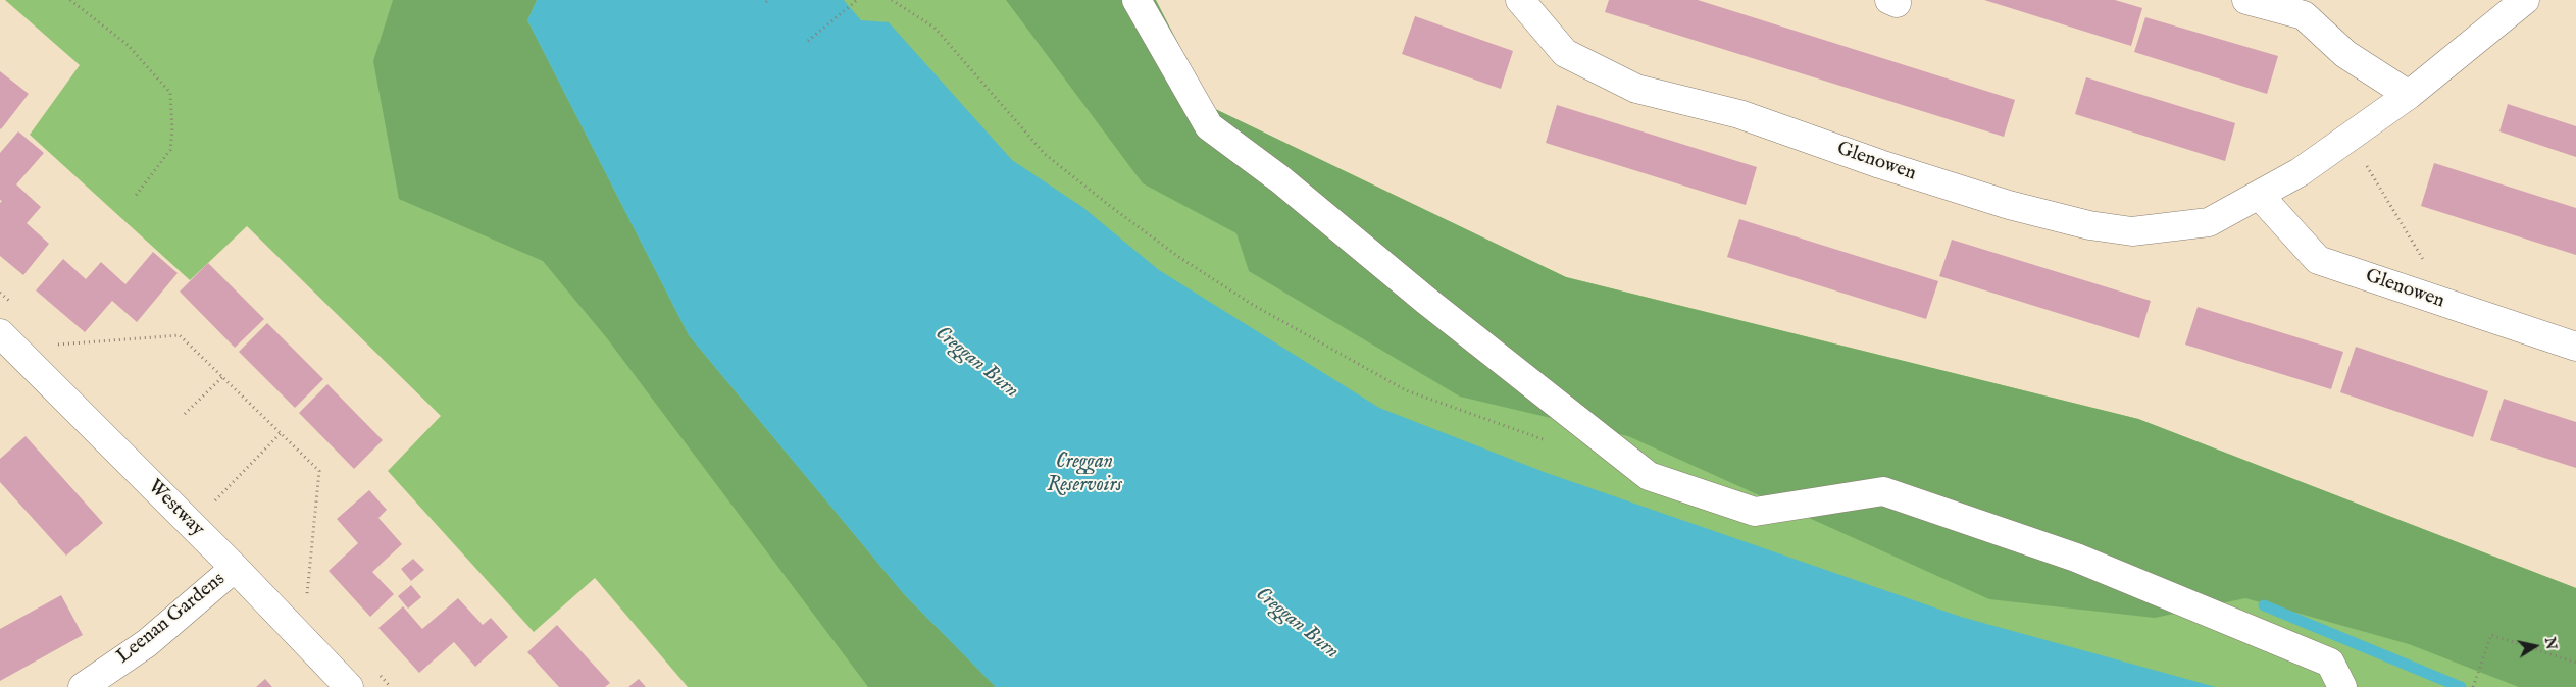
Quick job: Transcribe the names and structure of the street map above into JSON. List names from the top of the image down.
{
  "streets": {
    "street": ["Glenowen", "Westway", "Leenan Gardens"]
  },
  "crossings": [
    ["Westway", "Leenan Gardens"]
  ],
  "water": ["Creggan Burn", "Creggan Reservoirs"],
  "north": "right"
}
